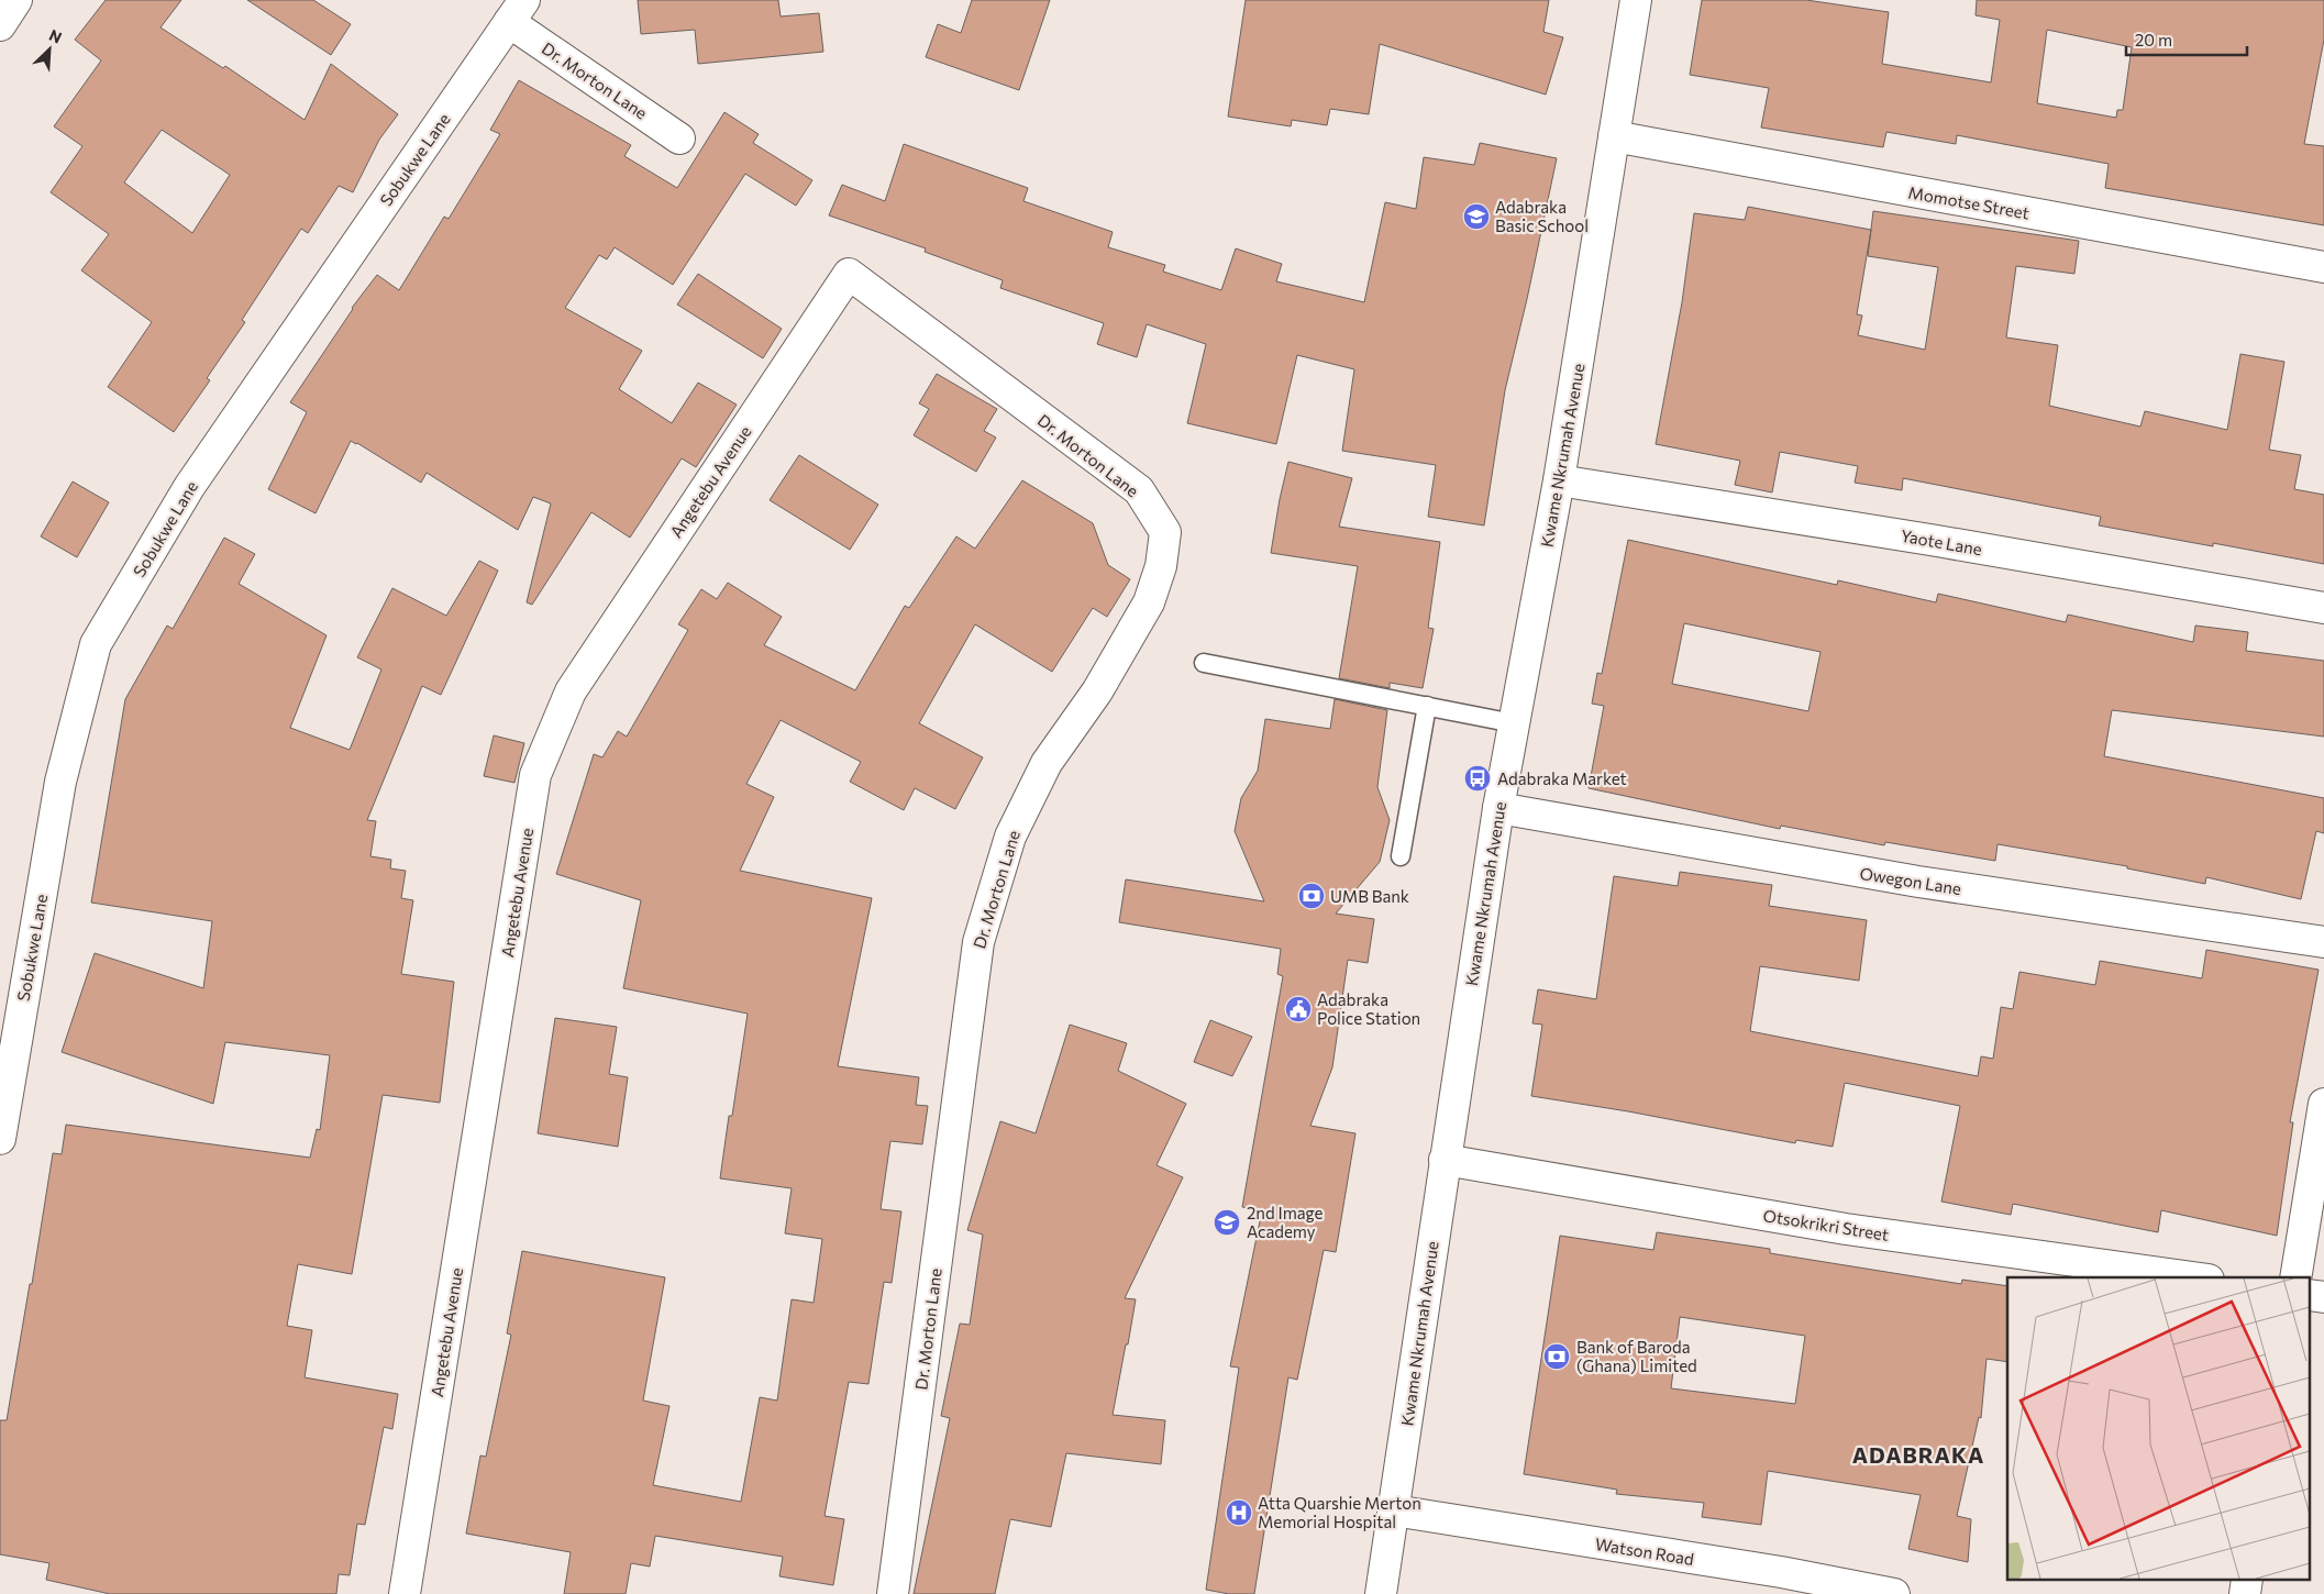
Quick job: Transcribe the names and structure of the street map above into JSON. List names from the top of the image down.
{
  "streets": {
    "street": [
      "Dr. Morton Lane",
      "Sobukwe Lane",
      "Momotse Street",
      "Kwame Nkrumah Avenue",
      "Angetebu Avenue",
      "Yaote Lane",
      "Owegon Lane",
      "Otsokrikri Street",
      "Watson Road"
    ]
  },
  "crossings": [
    ["Dr. Morton Lane", "Sobukwe Lane"],
    ["Dr. Morton Lane", "Angetebu Avenue"],
    ["Momotse Street", "Kwame Nkrumah Avenue"],
    ["Kwame Nkrumah Avenue", "Yaote Lane"],
    ["Kwame Nkrumah Avenue", "Owegon Lane"],
    ["Kwame Nkrumah Avenue", "Otsokrikri Street"],
    ["Kwame Nkrumah Avenue", "Watson Road"]
  ],
  "districts": ["ADABRAKA"],
  "places": {
    "school or university": ["Adabraka Basic School", "2nd Image Academy"],
    "bus stop": ["Adabraka Market"],
    "bank": ["UMB Bank", "Bank of Baroda (Ghana) Limited"],
    "public building": ["Adabraka Police Station"],
    "hospital": ["Atta Quarshie Merton Memorial Hospital"]
  },
  "scale_bar": "20 m",
  "north": "top right"
}
